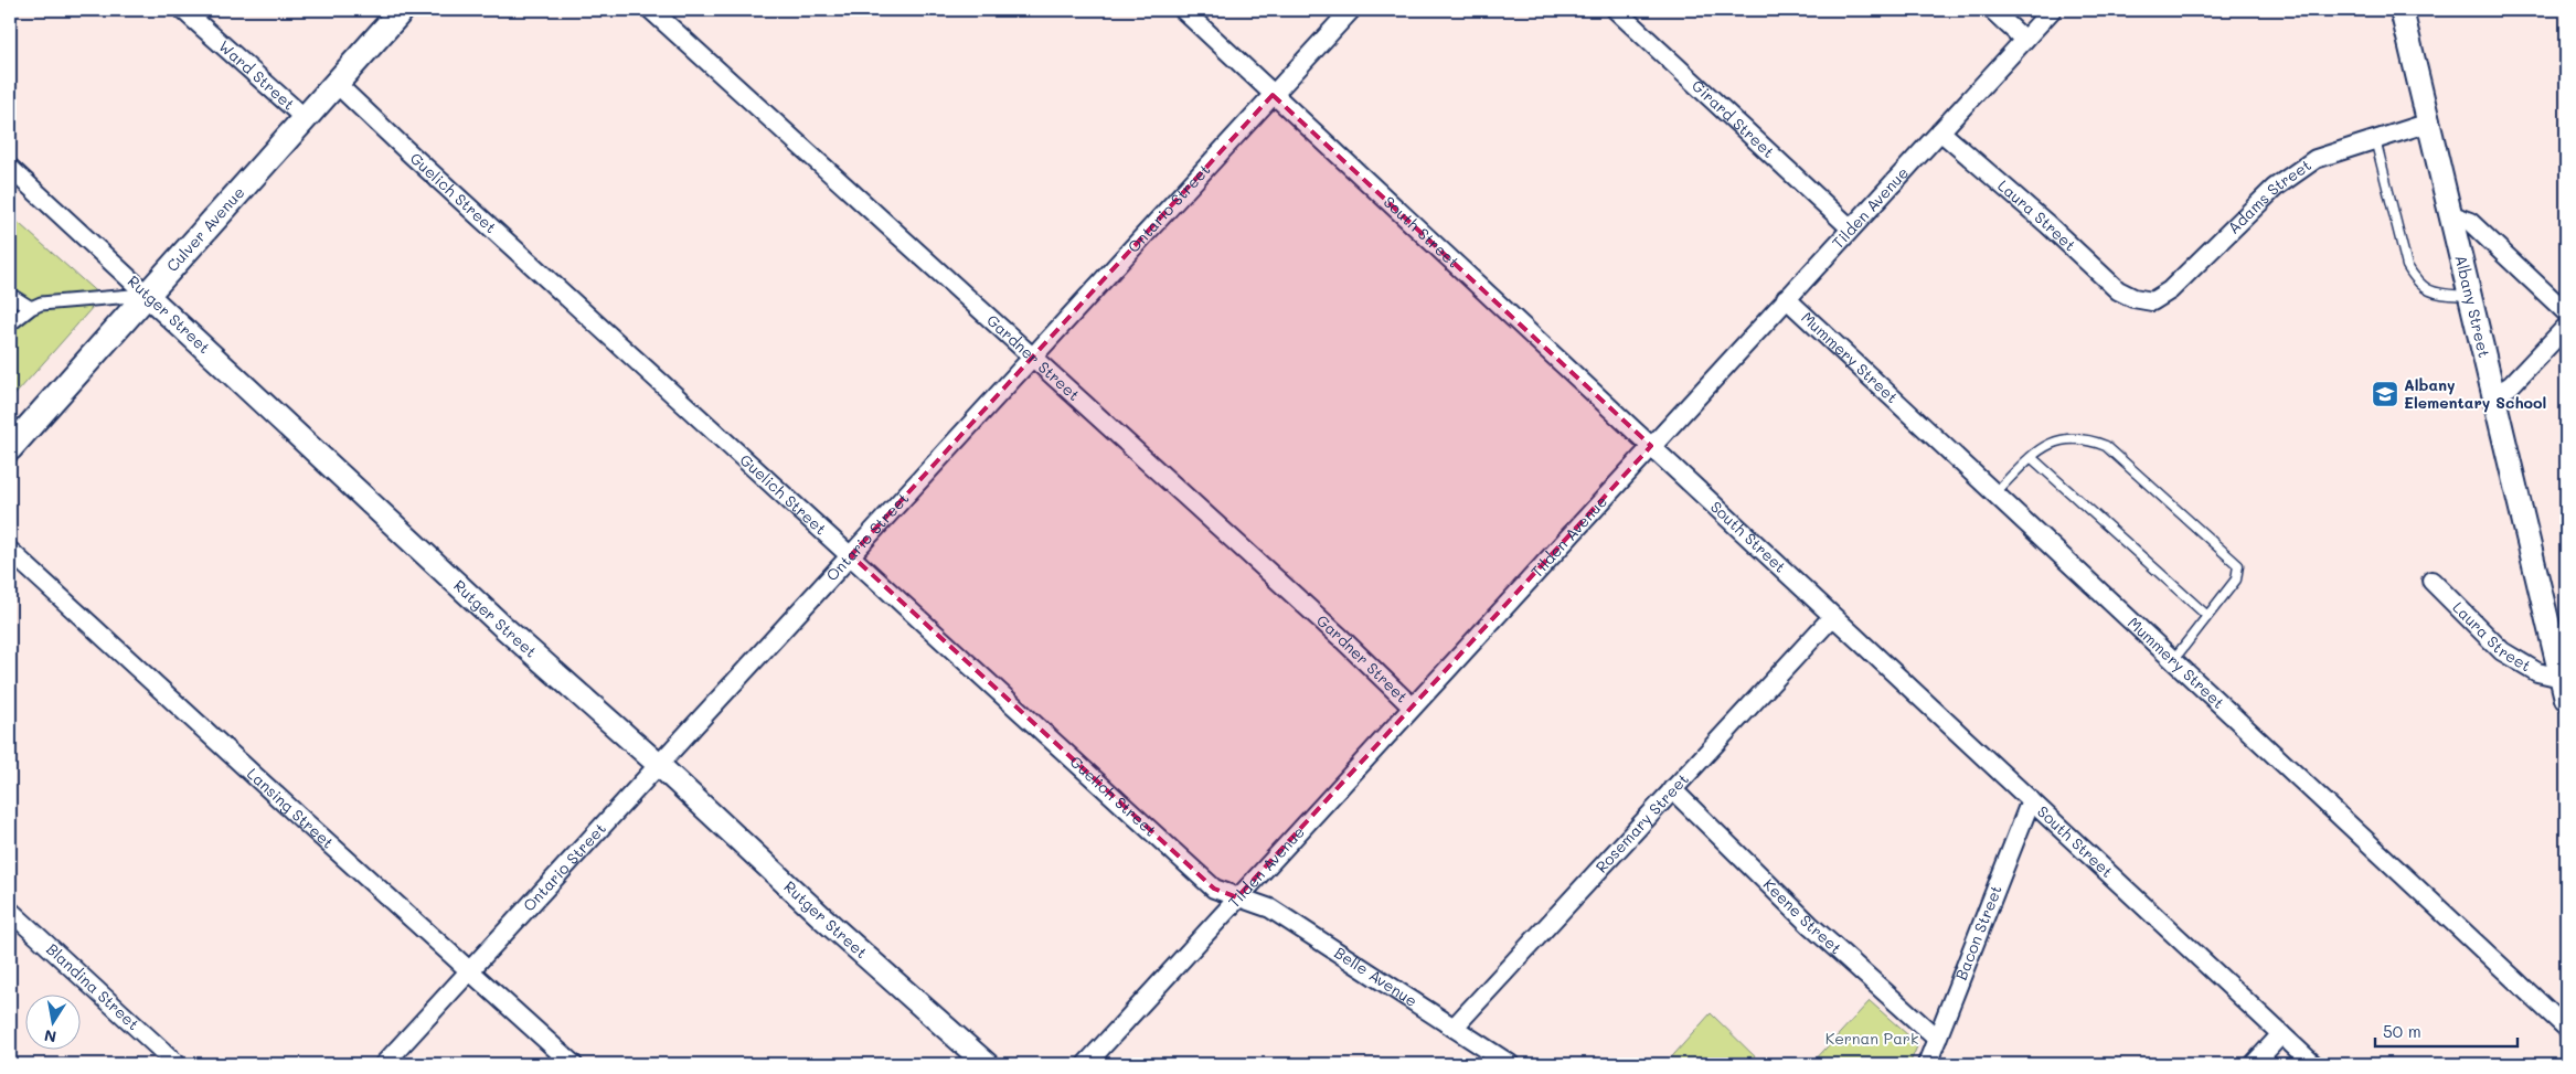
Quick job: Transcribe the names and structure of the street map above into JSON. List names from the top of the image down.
{
  "streets": {
    "main road": ["Culver Avenue"],
    "street": [
      "Ward Street",
      "Girard Street",
      "Guelich Street",
      "Adams Street",
      "Tilden Avenue",
      "Ontario Street",
      "Laura Street",
      "South Street",
      "Albany Street",
      "Rutger Street",
      "Gardner Street",
      "Mummery Street",
      "Lansing Street",
      "Rosemary Street",
      "Keene Street",
      "Bacon Street",
      "Belle Avenue",
      "Blandina Street"
    ]
  },
  "crossings": [
    ["Ward Street", "Culver Avenue"],
    ["Girard Street", "Tilden Avenue"],
    ["Guelich Street", "Tilden Avenue"],
    ["Guelich Street", "Ontario Street"],
    ["Guelich Street", "Culver Avenue"],
    ["Guelich Street", "Belle Avenue"],
    ["Adams Street", "Laura Street"],
    ["Adams Street", "Albany Street"],
    ["Tilden Avenue", "Laura Street"],
    ["Tilden Avenue", "South Street"],
    ["Tilden Avenue", "Gardner Street"],
    ["Tilden Avenue", "Mummery Street"],
    ["Tilden Avenue", "Belle Avenue"],
    ["Ontario Street", "South Street"],
    ["Ontario Street", "Rutger Street"],
    ["Ontario Street", "Gardner Street"],
    ["Ontario Street", "Lansing Street"],
    ["Laura Street", "Albany Street"],
    ["Culver Avenue", "Rutger Street"],
    ["South Street", "Rosemary Street"],
    ["South Street", "Bacon Street"],
    ["Rosemary Street", "Keene Street"],
    ["Rosemary Street", "Belle Avenue"],
    ["Keene Street", "Bacon Street"]
  ],
  "parks": ["Kernan Park"],
  "places": {
    "school or university": ["Albany Elementary School"]
  },
  "scale_bar": "50 m",
  "north": "bottom"
}
